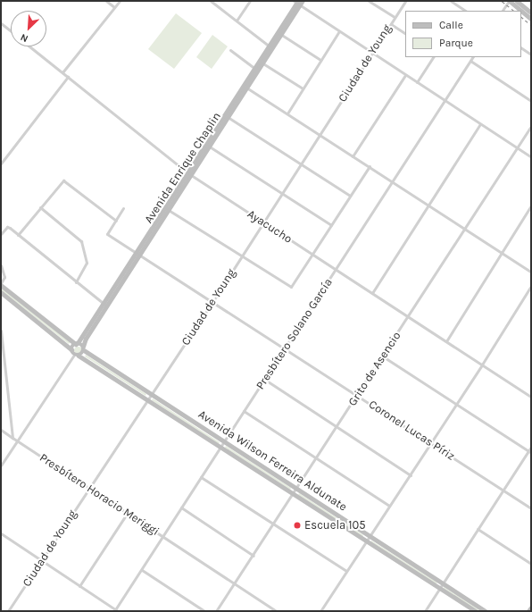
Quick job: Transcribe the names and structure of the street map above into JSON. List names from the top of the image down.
{
  "streets": {
    "street": [
      "Ciudad de Young",
      "Avenida Enrique Chaplin",
      "Ayacucho",
      "Presbítero Solano García",
      "Grito de Asencio",
      "Coronel Lucas Píriz",
      "Avenida Wilson Ferreira Aldunate",
      "Presbítero Horacio Meriggi"
    ]
  },
  "crossings": [
    ["Ciudad de Young", "Ayacucho"],
    ["Ciudad de Young", "Coronel Lucas Píriz"],
    ["Ciudad de Young", "Avenida Wilson Ferreira Aldunate"],
    ["Ciudad de Young", "Presbítero Horacio Meriggi"],
    ["Avenida Enrique Chaplin", "Ayacucho"],
    ["Avenida Enrique Chaplin", "Coronel Lucas Píriz"],
    ["Avenida Enrique Chaplin", "Avenida Wilson Ferreira Aldunate"],
    ["Ayacucho", "Presbítero Solano García"],
    ["Ayacucho", "Grito de Asencio"],
    ["Presbítero Solano García", "Coronel Lucas Píriz"],
    ["Presbítero Solano García", "Avenida Wilson Ferreira Aldunate"],
    ["Presbítero Solano García", "Presbítero Horacio Meriggi"],
    ["Grito de Asencio", "Coronel Lucas Píriz"],
    ["Grito de Asencio", "Avenida Wilson Ferreira Aldunate"],
    ["Grito de Asencio", "Presbítero Horacio Meriggi"]
  ],
  "places": ["Escuela 105"],
  "legend": ["Calle", "Parque"],
  "north": "bottom left"
}
